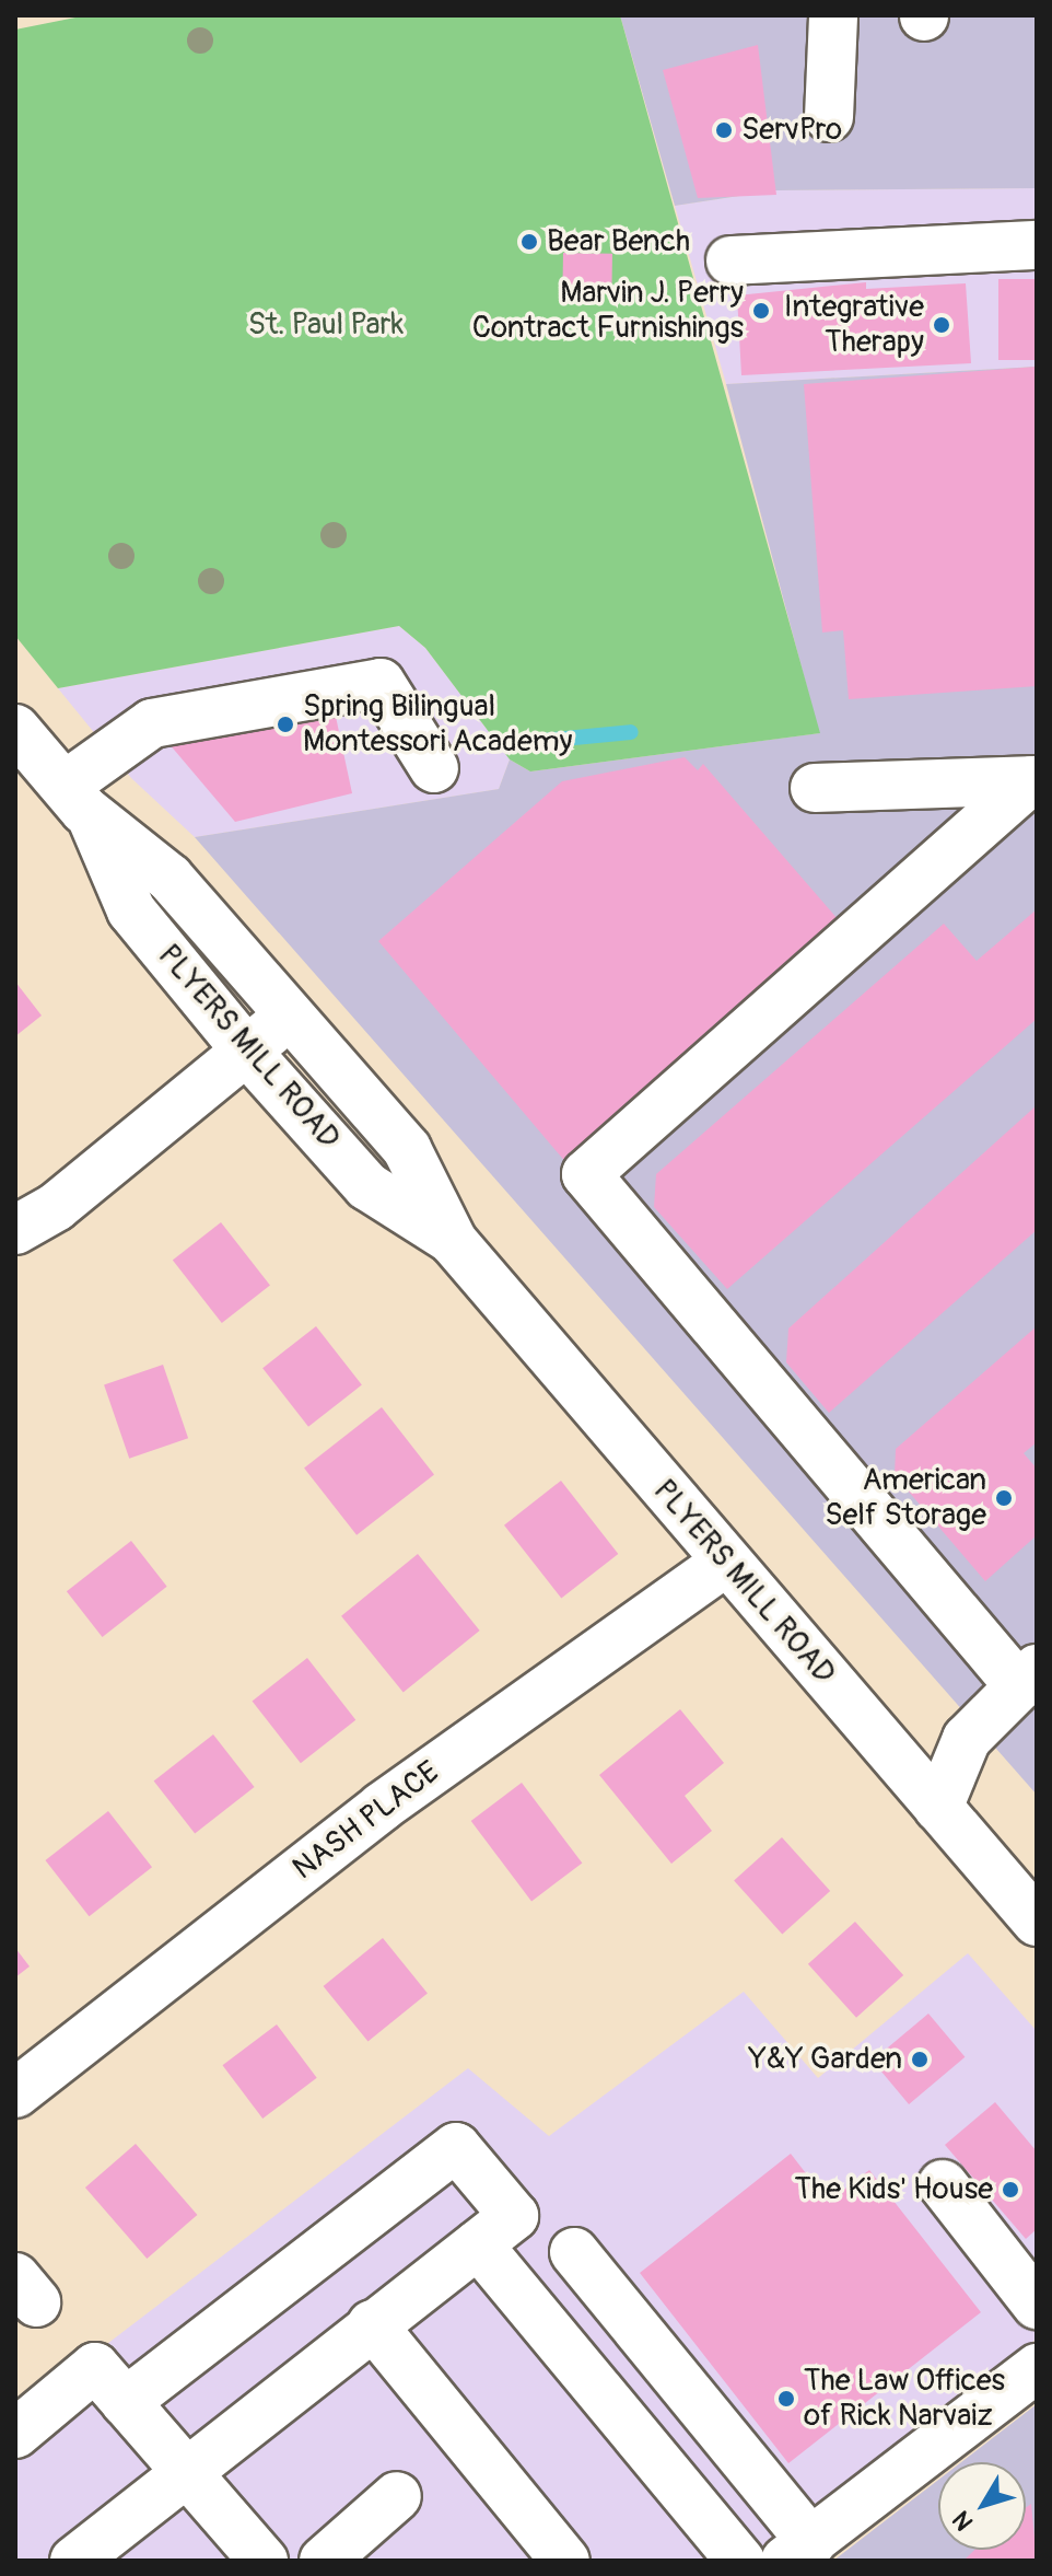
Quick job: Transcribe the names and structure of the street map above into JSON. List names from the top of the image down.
{
  "streets": {
    "street": ["PLYERS MILL ROAD", "NASH PLACE"]
  },
  "crossings": [
    ["PLYERS MILL ROAD", "NASH PLACE"]
  ],
  "parks": ["St. Paul Park"],
  "places": [
    "ServPro",
    "Bear Bench",
    "Marvin J. Perry Contract Furnishings",
    "Integrative Therapy",
    "Spring Bilingual Montessori Academy",
    "American Self Storage",
    "Y&Y Garden",
    "The Kids' House",
    "The Law Offices of Rick Narvaiz"
  ],
  "north": "bottom left"
}
